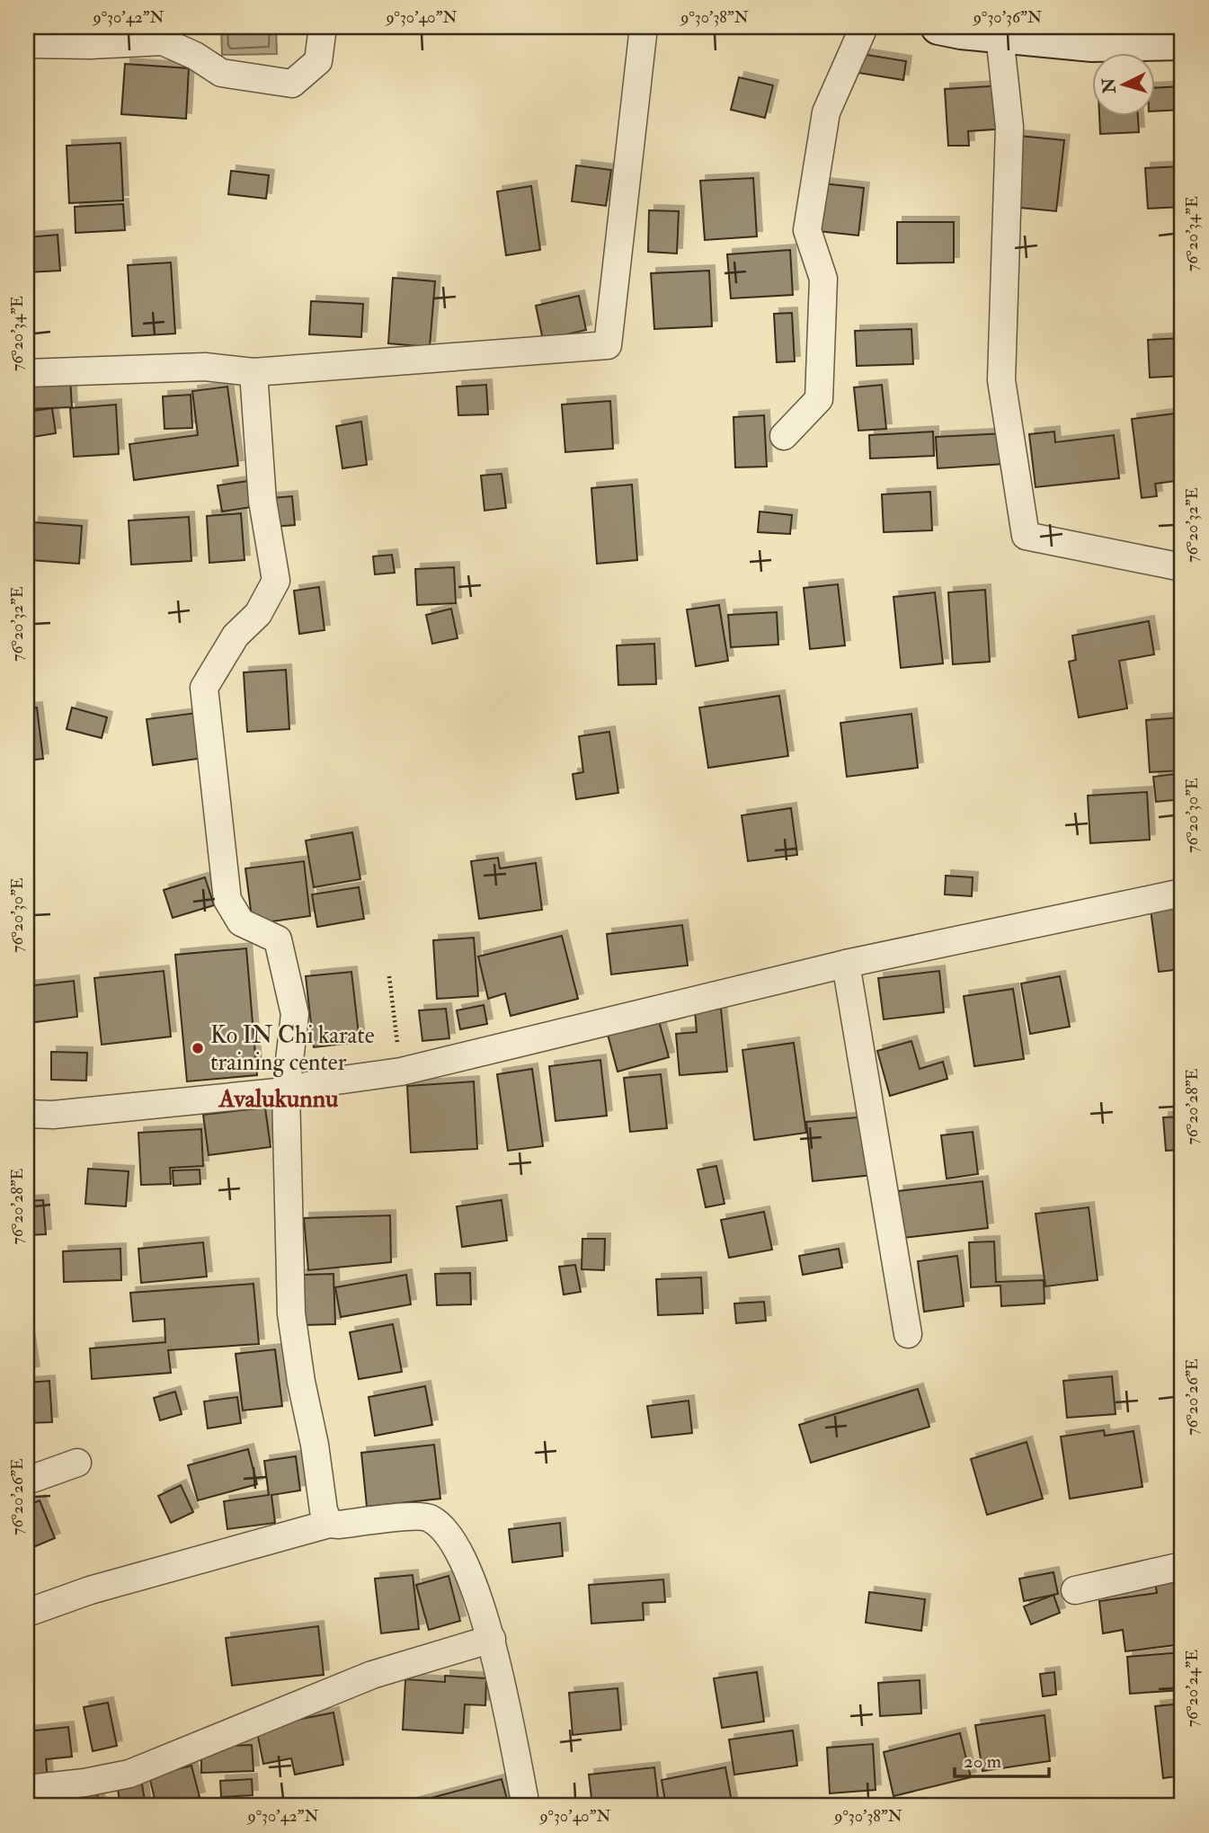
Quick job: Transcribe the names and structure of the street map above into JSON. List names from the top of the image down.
{
  "districts": ["Avalukunnu"],
  "places": ["Ko IN Chi karate training center"],
  "scale_bar": "20 m",
  "north": "left",
  "coordinates": [
    "9°30'42\"N",
    "9°30'40\"N",
    "9°30'38\"N",
    "9°30'36\"N",
    "76°20'34\"E",
    "76°20'32\"E",
    "76°20'30\"E",
    "76°20'28\"E",
    "76°20'26\"E",
    "76°20'24\"E"
  ]
}
